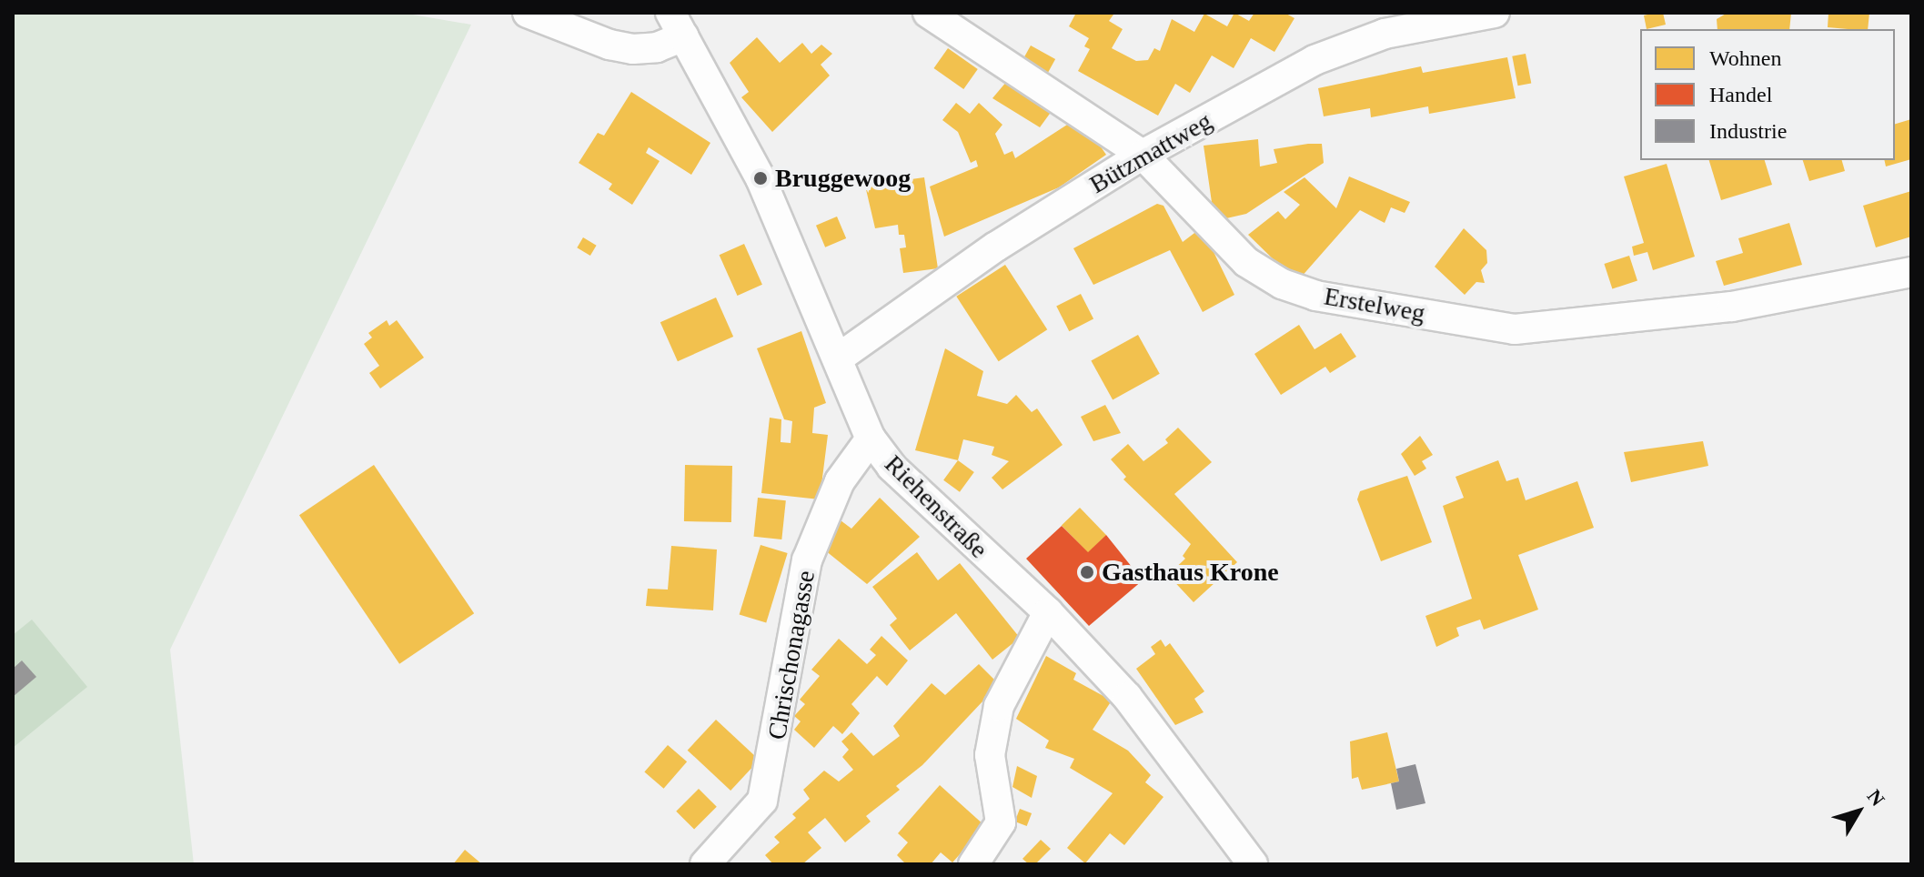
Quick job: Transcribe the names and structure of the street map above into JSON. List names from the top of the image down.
{
  "streets": {
    "street": [
      "Bützmattweg",
      "Erstelweg",
      "Riehenstraße",
      "Chrischonagasse"
    ]
  },
  "crossings": [
    ["Bützmattweg", "Erstelweg"],
    ["Bützmattweg", "Riehenstraße"],
    ["Riehenstraße", "Chrischonagasse"]
  ],
  "places": ["Bruggewoog", "Gasthaus Krone"],
  "legend": ["Wohnen", "Handel", "Industrie"],
  "north": "top right"
}
